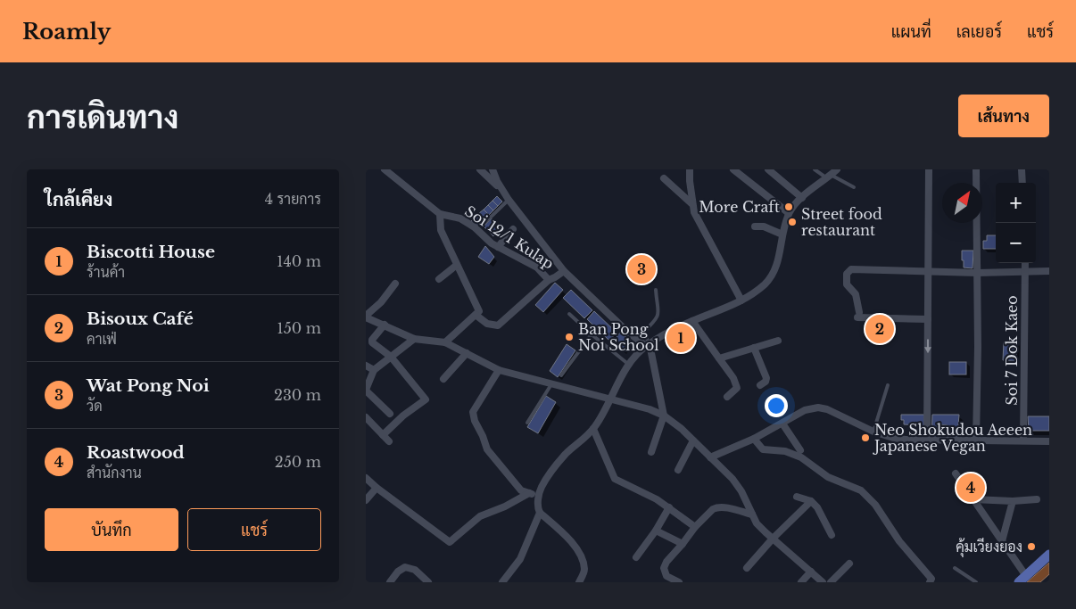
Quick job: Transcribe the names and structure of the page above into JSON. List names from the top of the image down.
{
  "streets": {
    "street": ["Soi 12/1 Kulap", "Soi 7 Dok Kaeo"]
  },
  "places": [
    "More Craft",
    "Street food restaurant",
    "Ban Pong Noi School",
    "Neo Shokudou Aeeen Japanese Vegan",
    "คุ้มเวียงยอง"
  ],
  "north": "top right",
  "page": {
    "header": "Roamly",
    "nav": ["แผนที่", "เลเยอร์", "แชร์"],
    "buttons": [
      "เส้นทาง",
      ["บันทึก", "แชร์"]
    ],
    "title": "การเดินทาง",
    "heading": ["ใกล้เคียง", "4 รายการ"],
    "map_buttons": ["+", "−"],
    "list": [
      {
        "mark": "1",
        "name": "Biscotti House",
        "note": "ร้านค้า",
        "value": "140 m"
      },
      {
        "mark": "2",
        "name": "Bisoux Café",
        "note": "คาเฟ่",
        "value": "150 m"
      },
      {
        "mark": "3",
        "name": "Wat Pong Noi",
        "note": "วัด",
        "value": "230 m"
      },
      {
        "mark": "4",
        "name": "Roastwood",
        "note": "สำนักงาน",
        "value": "250 m"
      }
    ],
    "pins": [
      "3",
      "2",
      "1",
      "4"
    ]
  }
}
